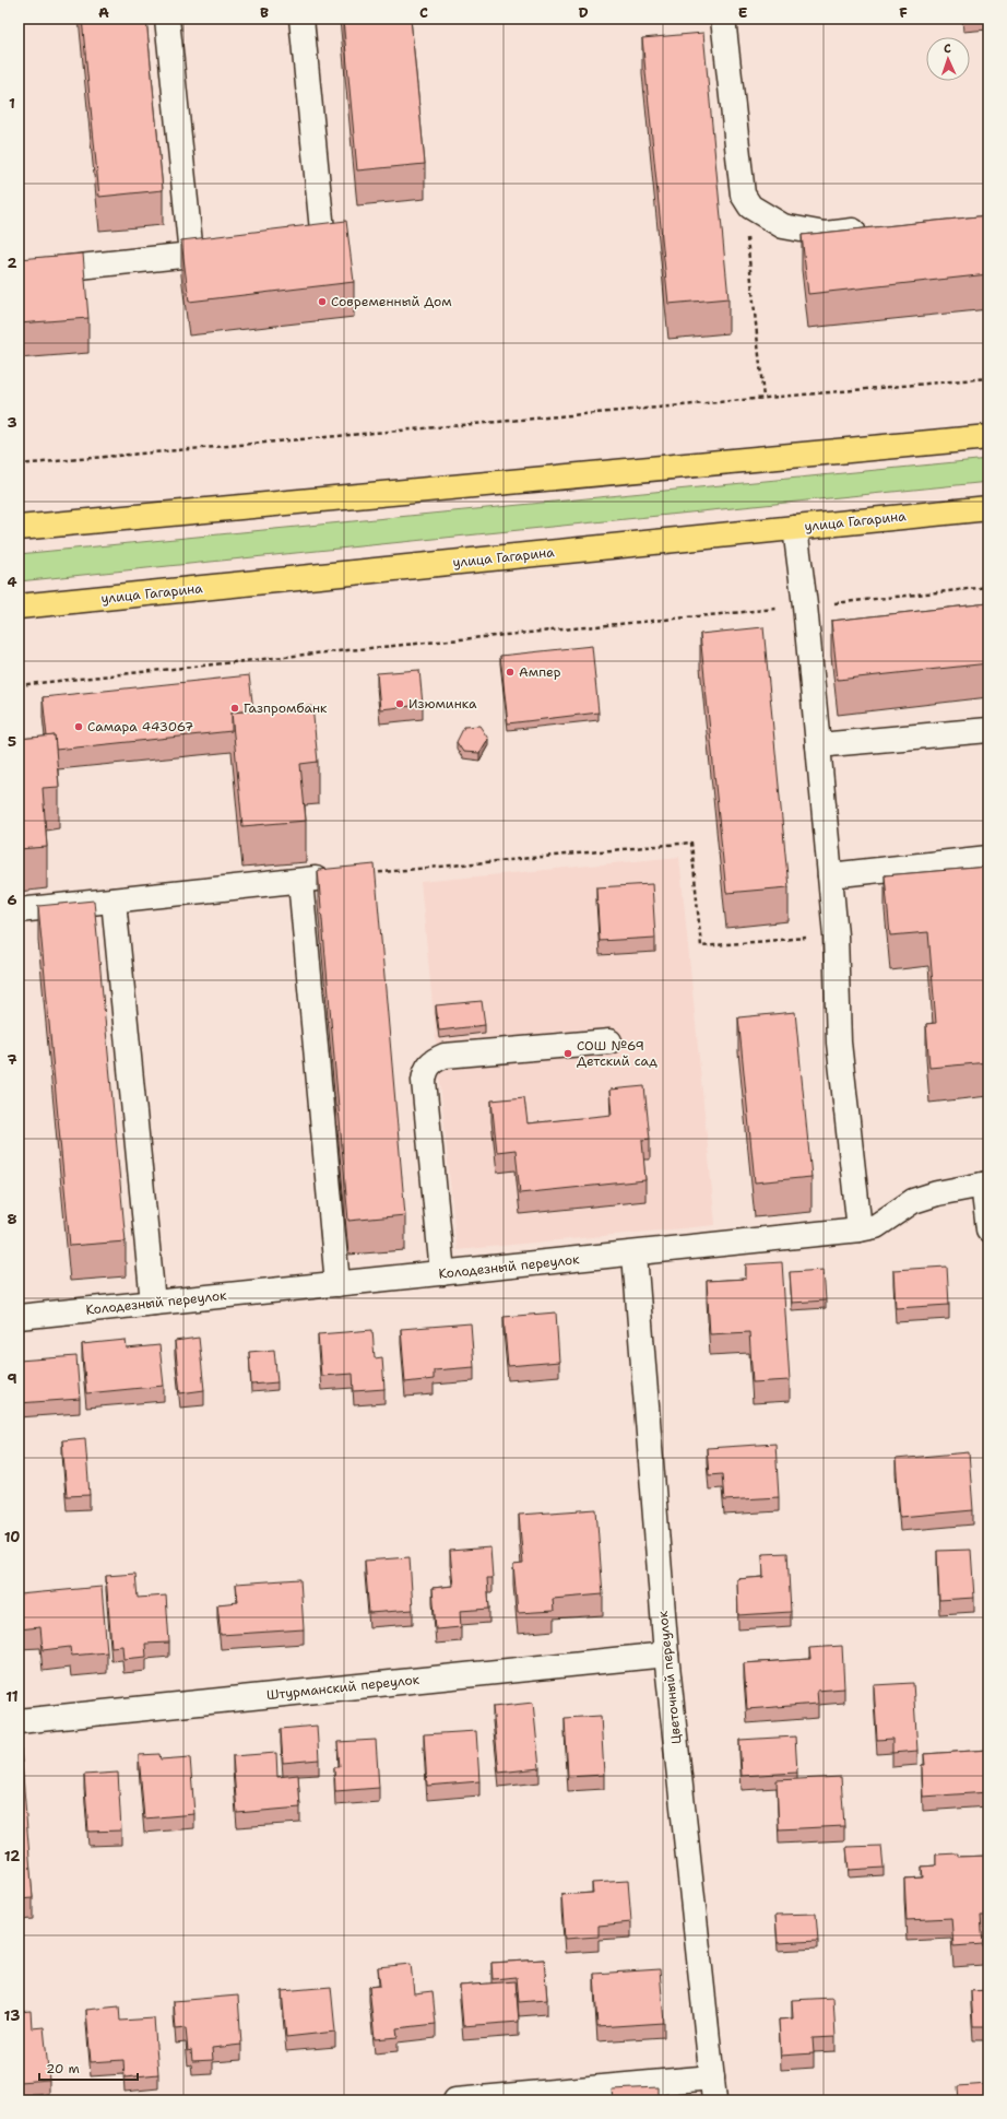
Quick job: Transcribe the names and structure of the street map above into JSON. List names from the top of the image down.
{
  "streets": {
    "main road": ["улица Гагарина"],
    "street": ["Колодезный переулок", "Цветочный переулок", "Штурманский переулок"]
  },
  "crossings": [
    ["Колодезный переулок", "Цветочный переулок"],
    ["Цветочный переулок", "Штурманский переулок"]
  ],
  "places": [
    "Современный Дом",
    "Ампер",
    "Изюминка",
    "Газпромбанк",
    "Самара 443067",
    "СОШ №69 Детский сад"
  ],
  "scale_bar": "20 m",
  "north": "top",
  "grid": {
    "columns": [
      "A",
      "B",
      "C",
      "D",
      "E",
      "F"
    ],
    "rows": [
      "1",
      "2",
      "3",
      "4",
      "5",
      "6",
      "7",
      "8",
      "9",
      "10",
      "11",
      "12",
      "13"
    ]
  }
}
